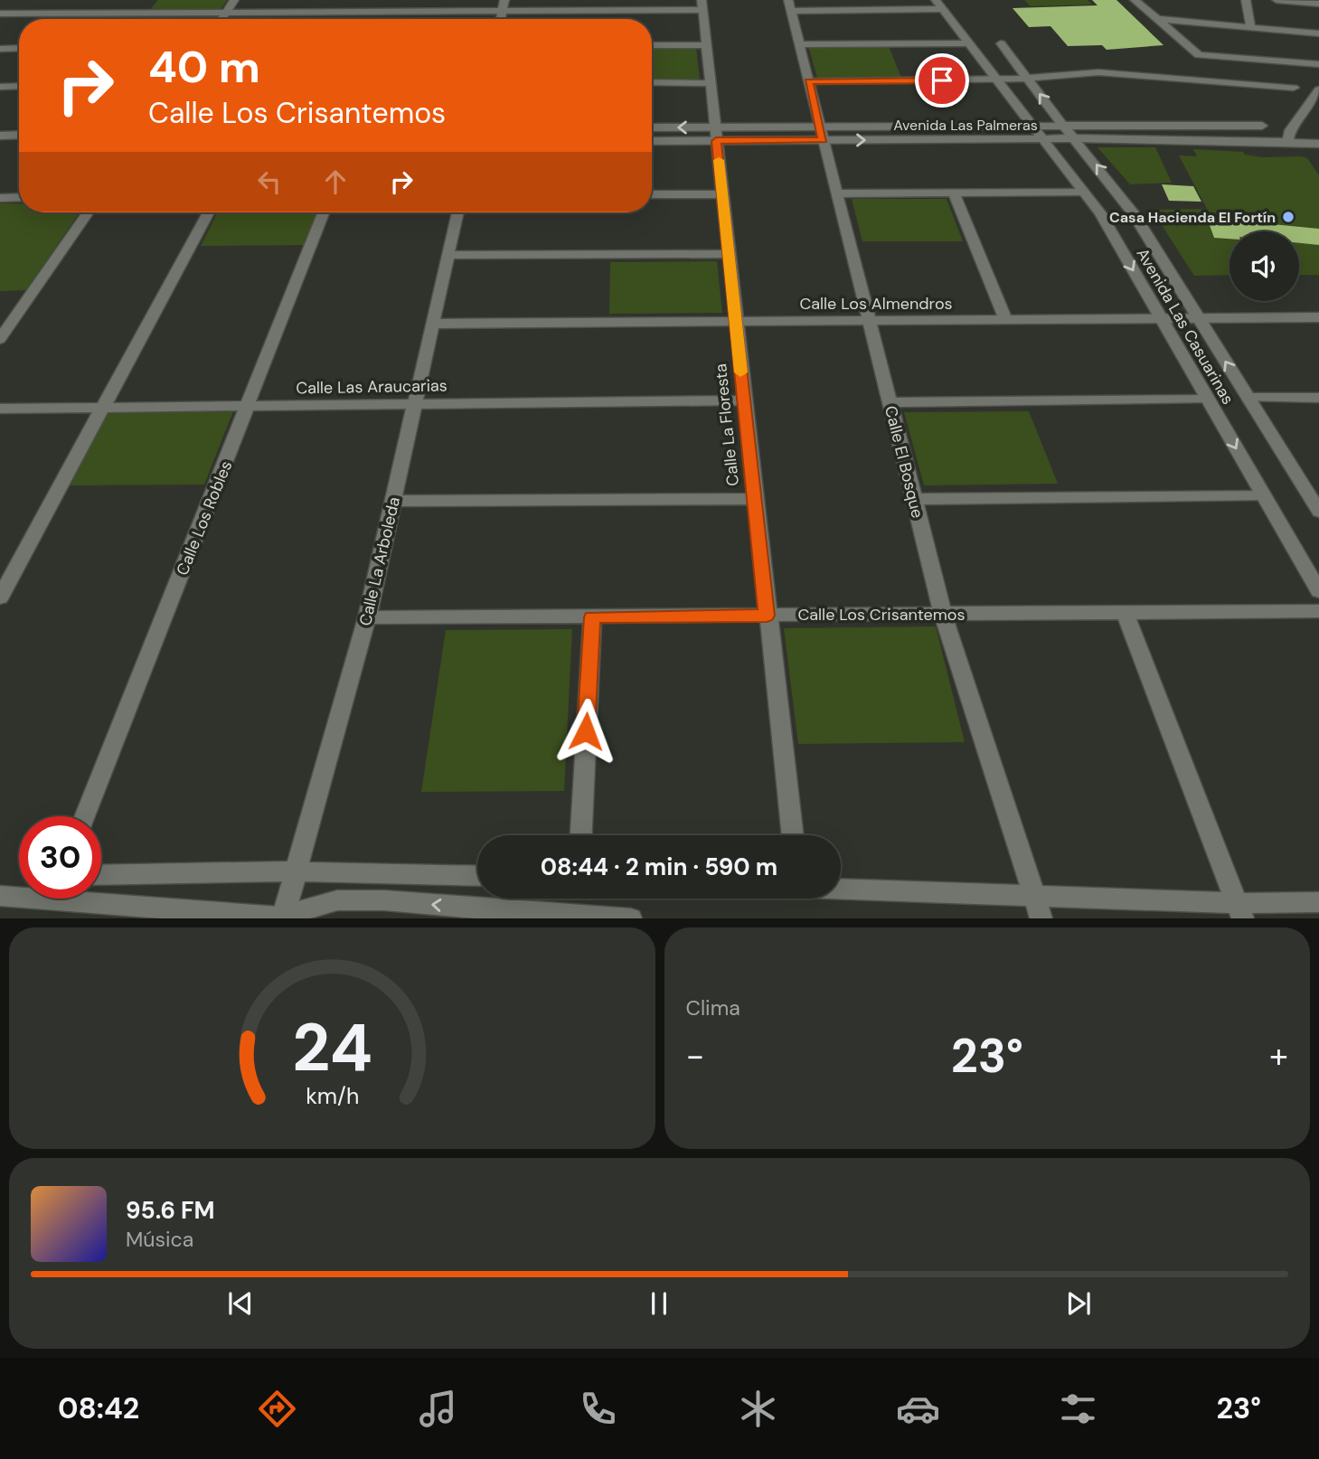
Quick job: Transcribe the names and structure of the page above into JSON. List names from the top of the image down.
{
  "streets": {
    "street": [
      "Avenida Las Palmeras",
      "Calle Los Almendros",
      "Avenida Las Casuarinas",
      "Calle Las Araucarias",
      "Calle La Floresta",
      "Calle El Bosque",
      "Calle Los Robles",
      "Calle La Arboleda",
      "Calle Los Crisantemos"
    ]
  },
  "crossings": [
    ["Avenida Las Palmeras", "Avenida Las Casuarinas"],
    ["Avenida Las Palmeras", "Calle La Floresta"],
    ["Avenida Las Palmeras", "Calle El Bosque"],
    ["Calle Los Almendros", "Avenida Las Casuarinas"],
    ["Calle Los Almendros", "Calle La Floresta"],
    ["Calle Los Almendros", "Calle El Bosque"],
    ["Calle Los Almendros", "Calle La Arboleda"],
    ["Calle Las Araucarias", "Calle La Floresta"],
    ["Calle Las Araucarias", "Calle Los Robles"],
    ["Calle Las Araucarias", "Calle La Arboleda"],
    ["Calle La Floresta", "Calle Los Crisantemos"],
    ["Calle El Bosque", "Calle Los Crisantemos"],
    ["Calle La Arboleda", "Calle Los Crisantemos"]
  ],
  "places": ["Casa Hacienda El Fortín"],
  "page": {
    "turn": ["40 m", "Calle Los Crisantemos"],
    "limit": "30",
    "trip": "08:44 · 2 min · 590 m",
    "tile": "Clima",
    "heat": ["−", "23°", "+"],
    "song": ["95.6 FM", "Música"],
    "tabs": ["08:42", "23°"],
    "gauge": ["24", "km/h"]
  }
}
